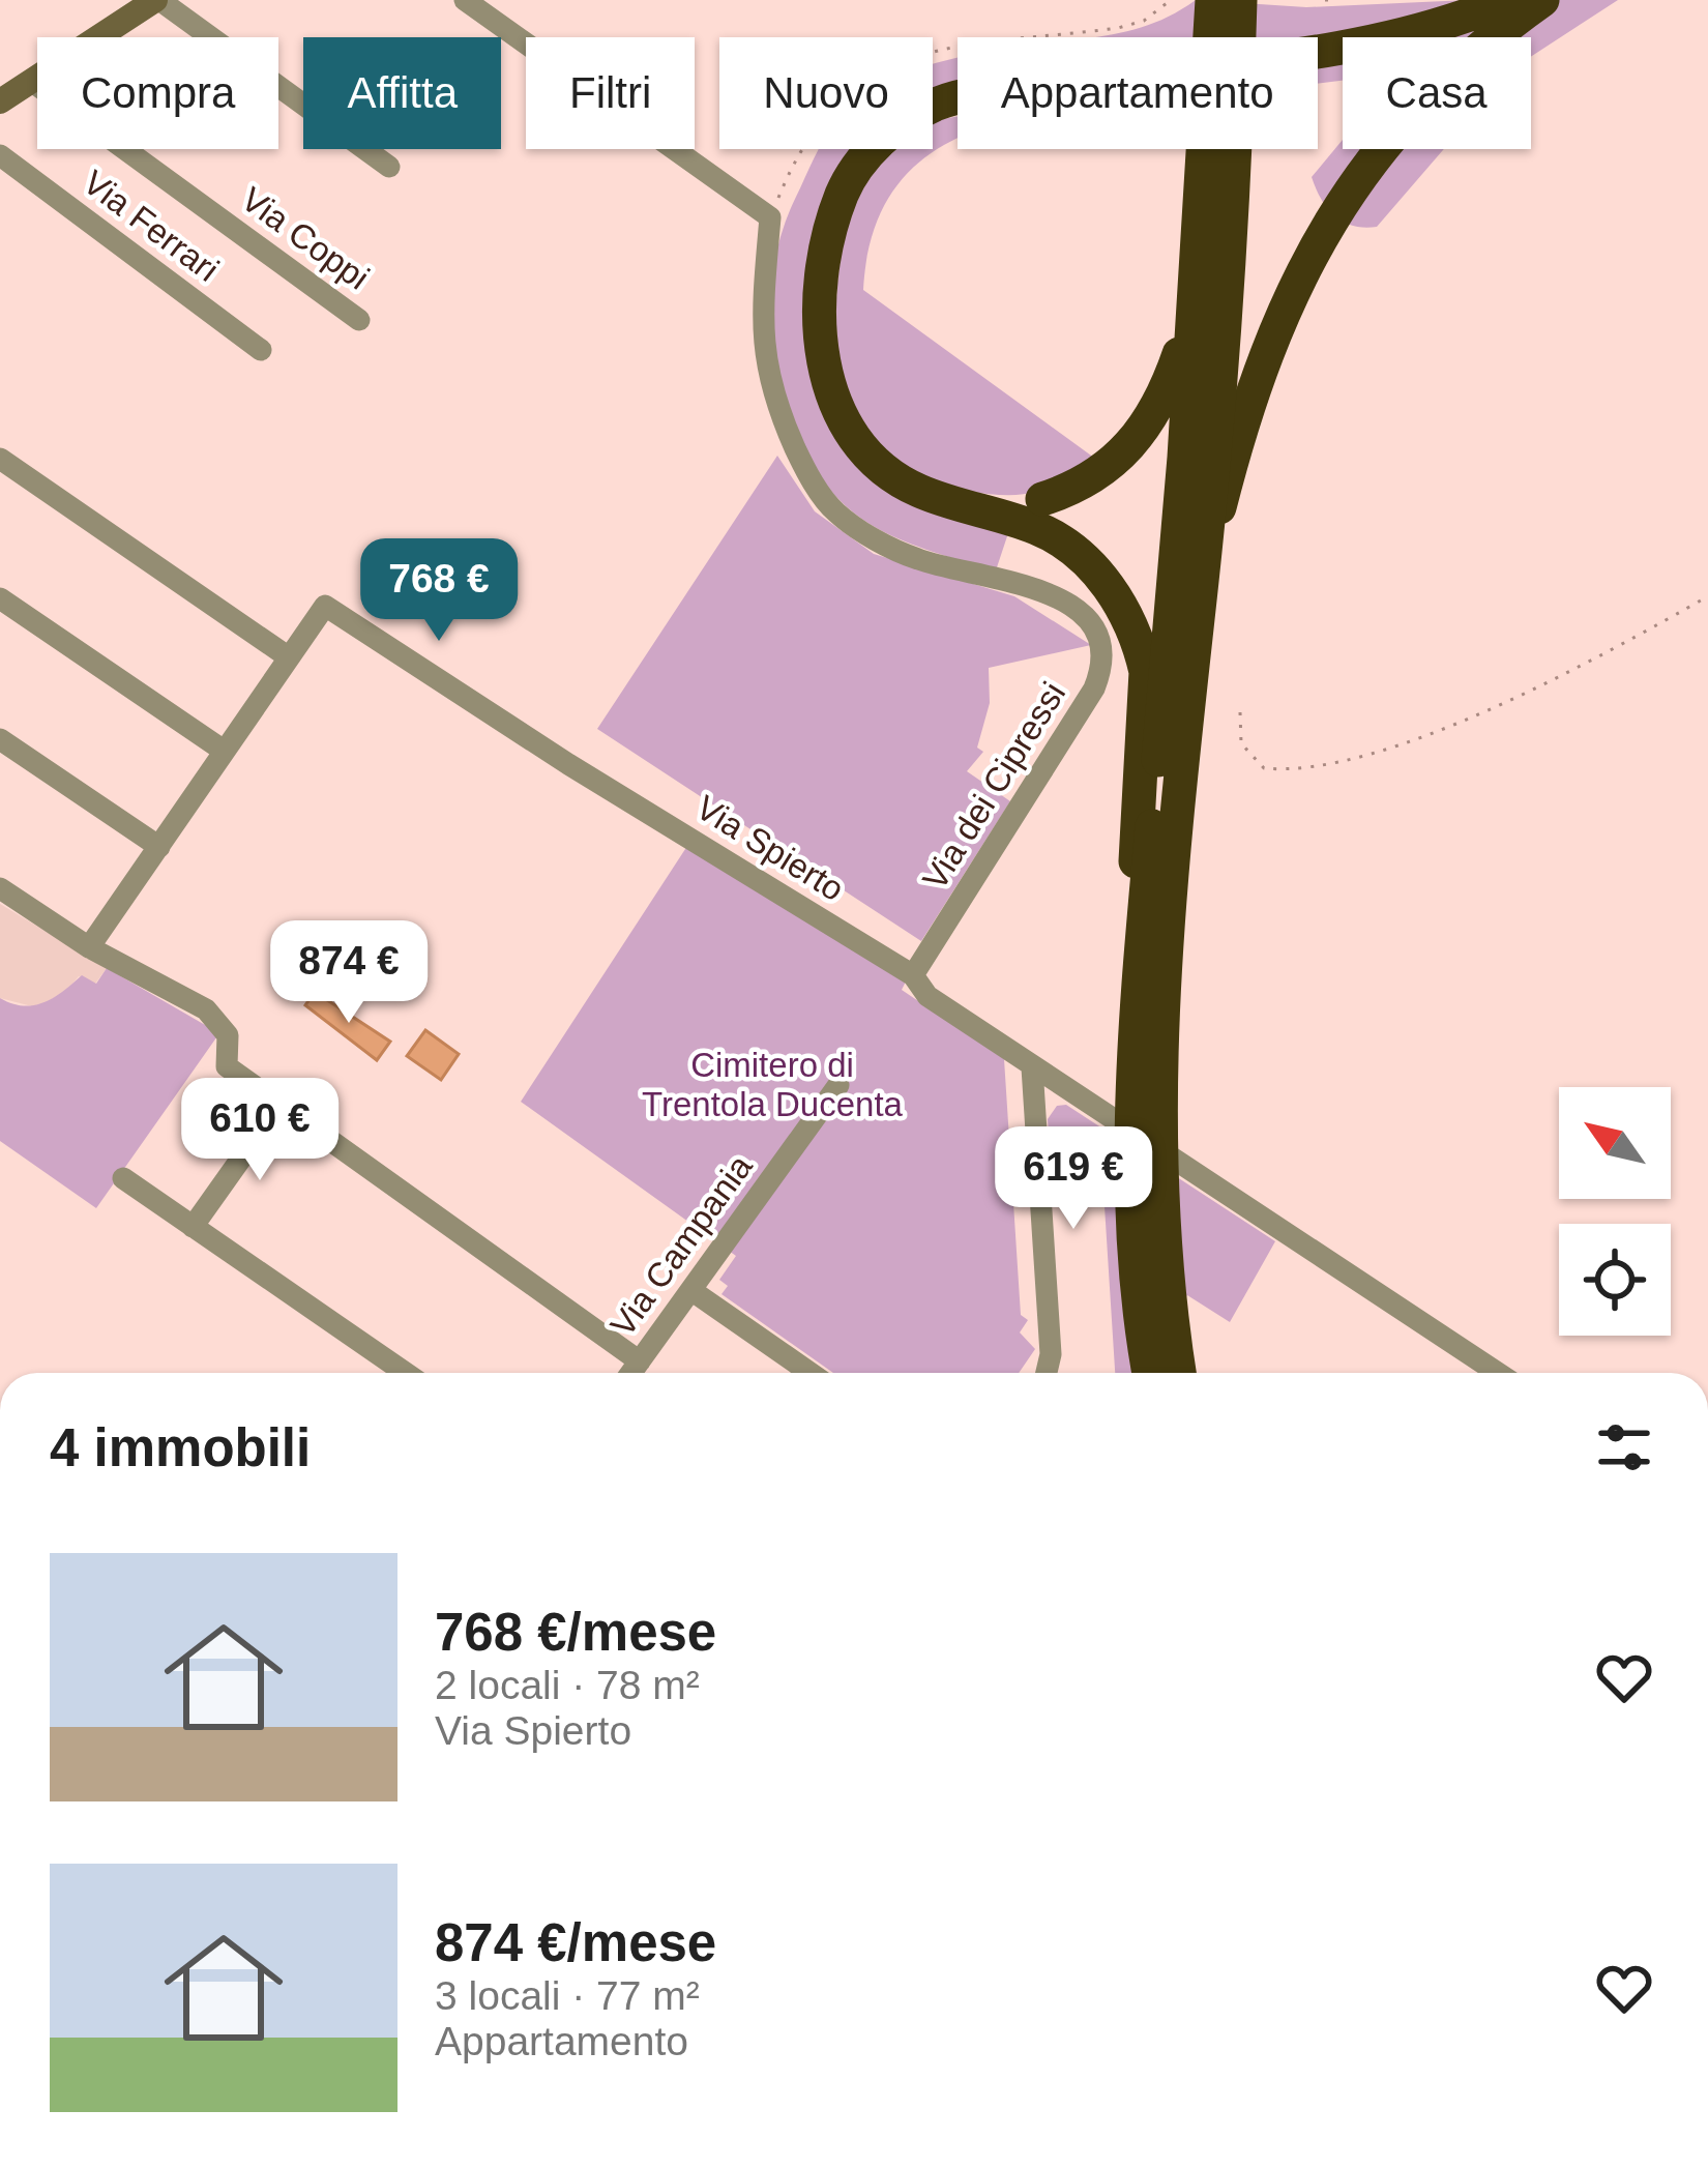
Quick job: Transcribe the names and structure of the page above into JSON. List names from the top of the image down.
{
  "streets": {
    "street": [
      "Via Ferrari",
      "Via Coppi",
      "Via dei Cipressi",
      "Via Spierto",
      "Via Campania"
    ]
  },
  "crossings": [
    ["Via dei Cipressi", "Via Spierto"]
  ],
  "parks": ["Cimitero di Trentola Ducenta"],
  "north": "top left",
  "page": {
    "chip": [
      "Compra",
      "Affitta",
      "Filtri",
      "Nuovo",
      "Appartamento",
      "Casa"
    ],
    "price": [
      "768 €",
      "874 €",
      "610 €",
      "619 €"
    ],
    "heading": "4 immobili",
    "list": [
      {
        "name": "768 €/mese",
        "note": "2 locali · 78 m² · Via Spierto"
      },
      {
        "name": "874 €/mese",
        "note": "3 locali · 77 m² · Appartamento"
      }
    ]
  }
}
